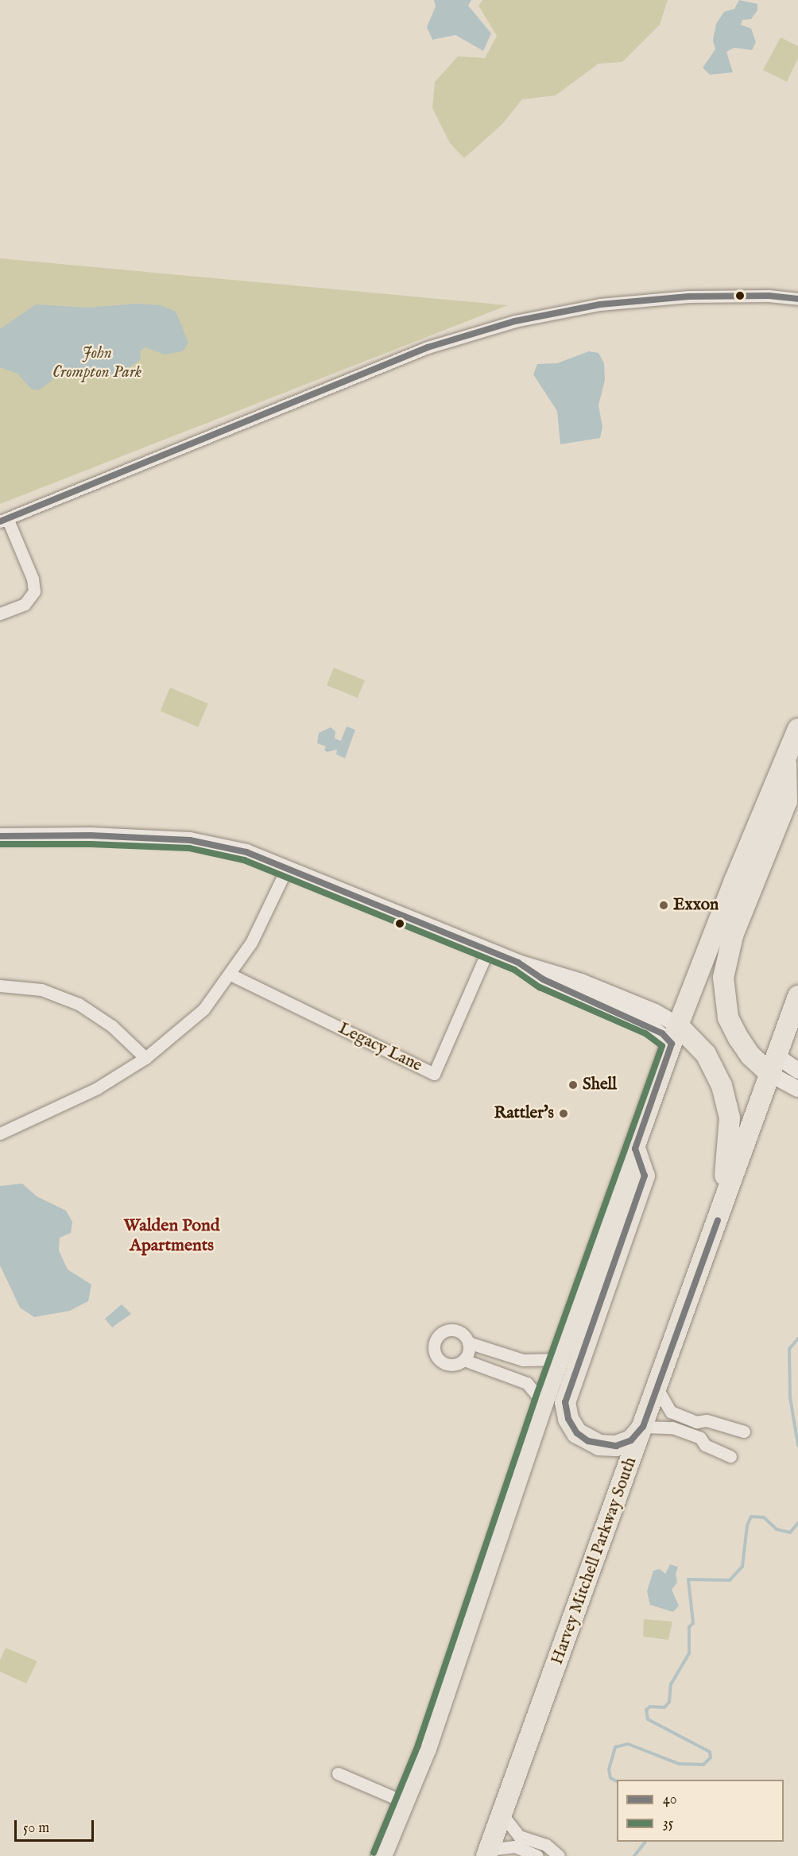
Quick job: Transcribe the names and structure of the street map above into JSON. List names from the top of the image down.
{
  "streets": {
    "highway": ["Harvey Mitchell Parkway South"],
    "street": ["Legacy Lane"]
  },
  "districts": ["Walden Pond Apartments"],
  "parks": ["John Crompton Park"],
  "places": ["Exxon", "Shell", "Rattler's"],
  "lines": ["transit line 40", "transit line 35"],
  "legend": ["40", "35"],
  "scale_bar": "50 m"
}
